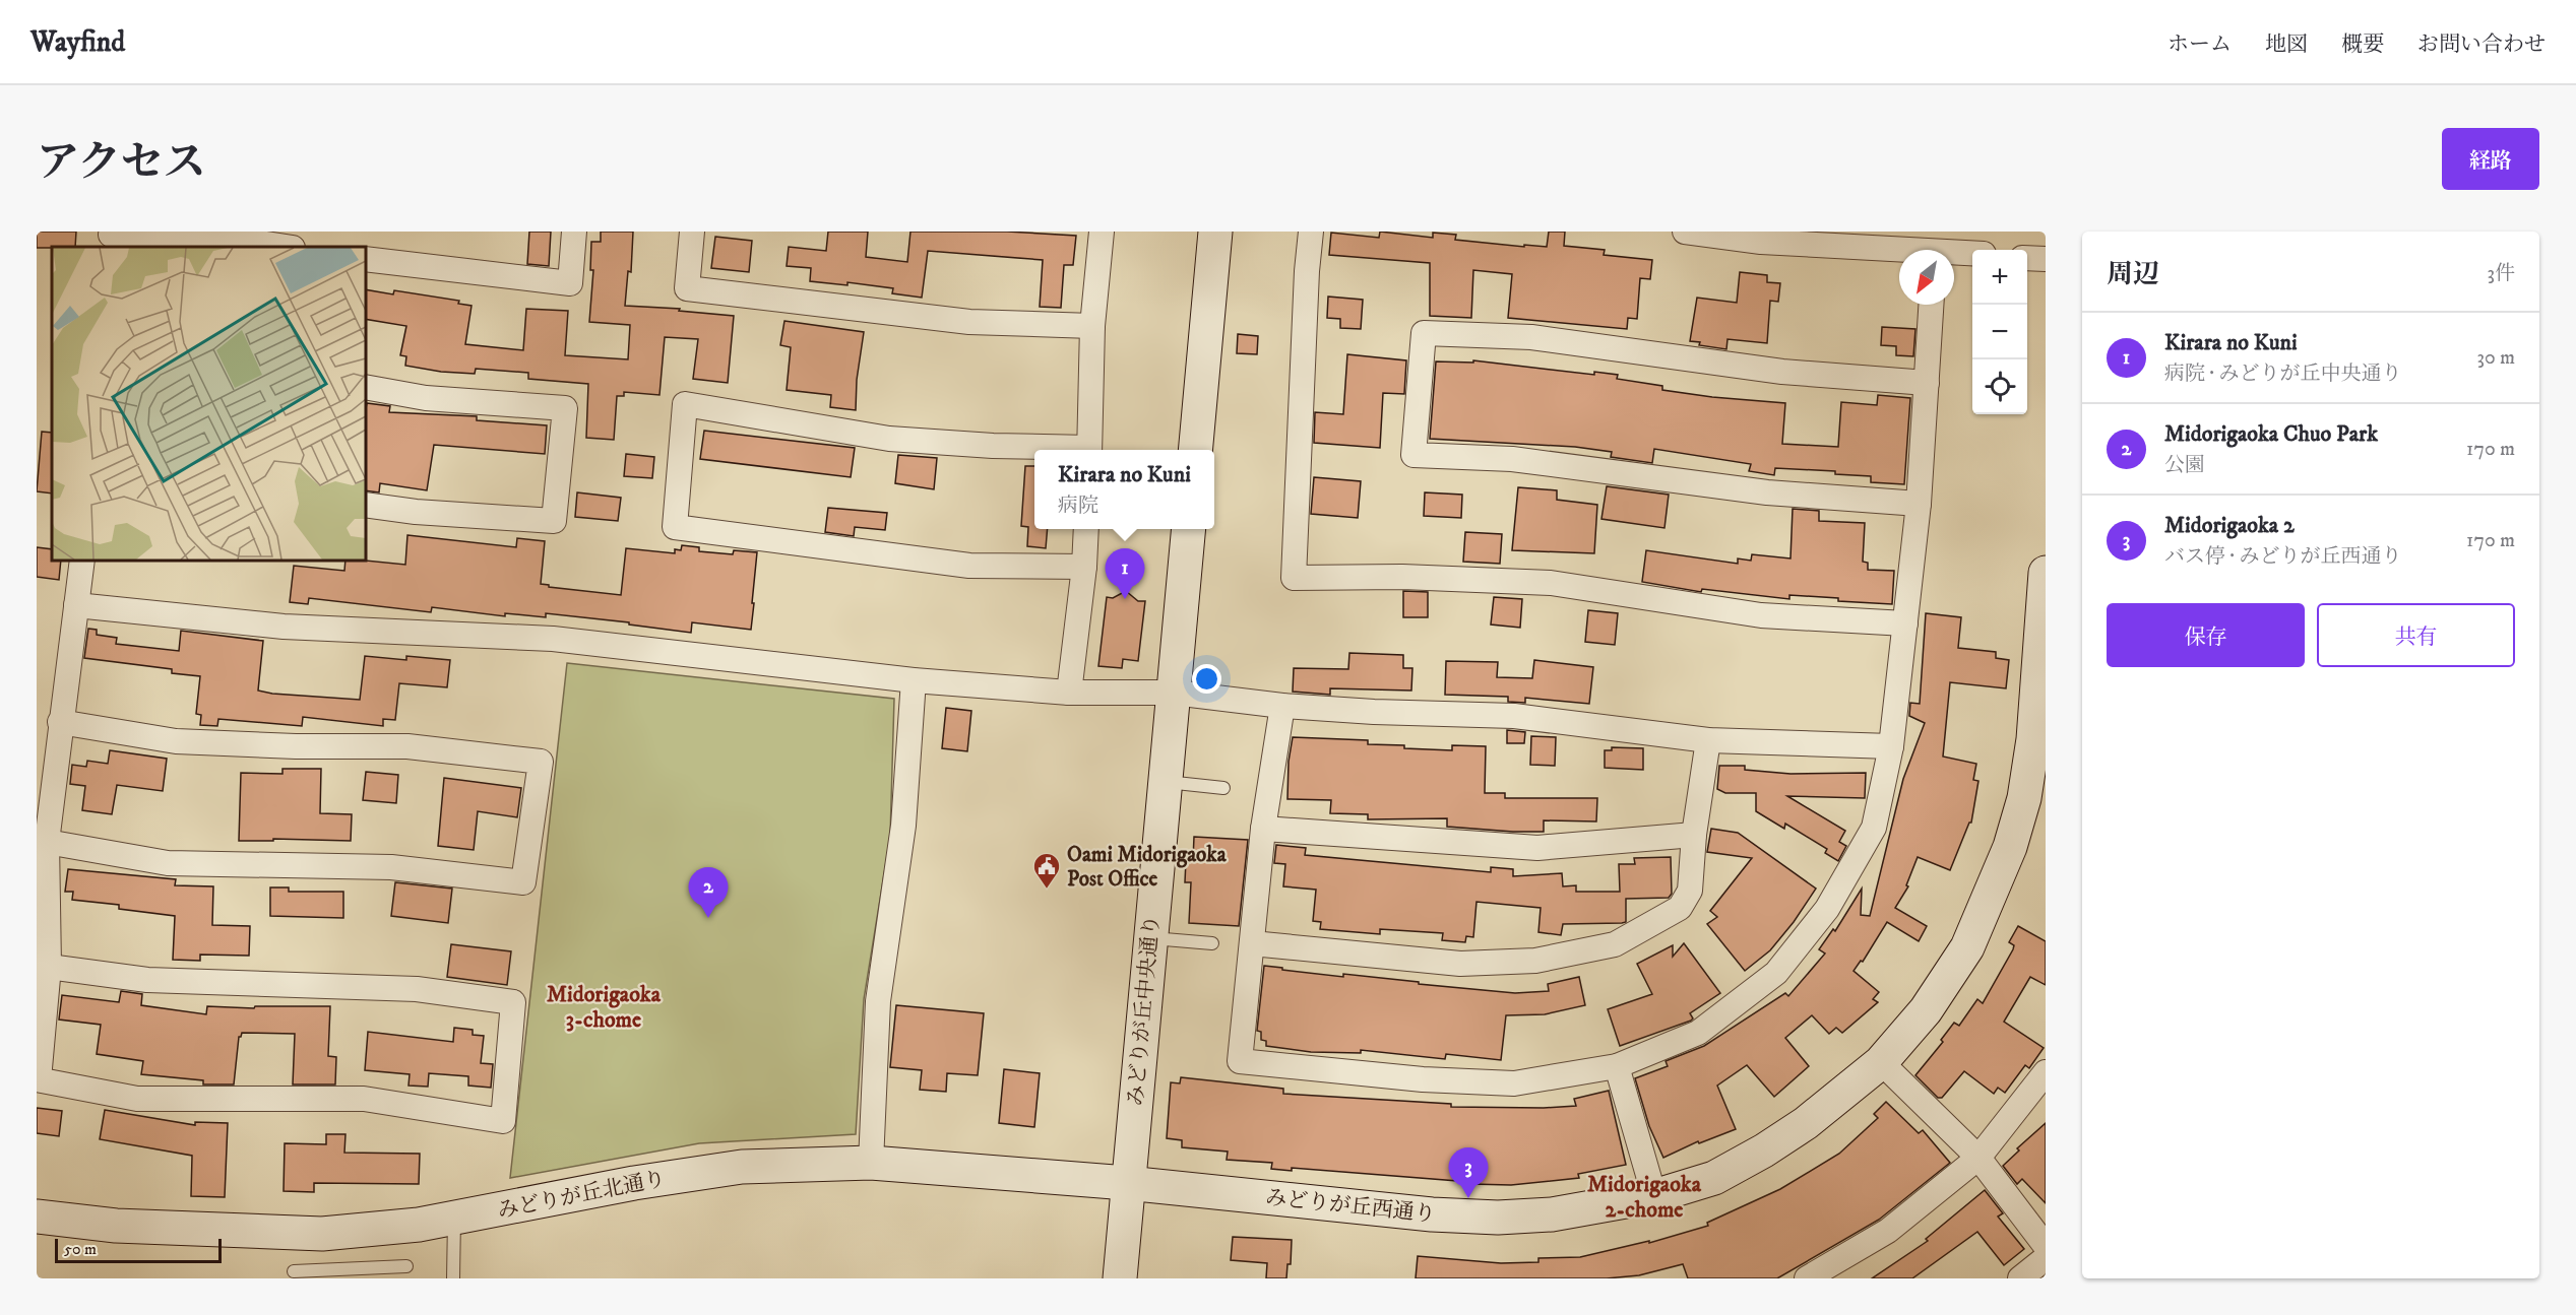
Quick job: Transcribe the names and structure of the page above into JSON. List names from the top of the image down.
{
  "streets": {
    "street": ["みどりが丘中央通り", "みどりが丘北通り", "みどりが丘西通り"]
  },
  "crossings": [
    ["みどりが丘中央通り", "みどりが丘北通り"],
    ["みどりが丘中央通り", "みどりが丘西通り"],
    ["みどりが丘北通り", "みどりが丘西通り"]
  ],
  "districts": ["Midorigaoka 3-chome", "Midorigaoka 2-chome"],
  "places": {
    "public building": ["Oami Midorigaoka Post Office"]
  },
  "scale_bar": "50 m",
  "north": "bottom left",
  "page": {
    "header": "Wayfind",
    "nav": [
      "ホーム",
      "地図",
      "概要",
      "お問い合わせ"
    ],
    "title": "アクセス",
    "buttons": [
      "経路",
      ["保存", "共有"]
    ],
    "heading": ["周辺", "3件"],
    "map_buttons": ["+", "−"],
    "list": [
      {
        "mark": "1",
        "name": "Kirara no Kuni",
        "note": "病院 · みどりが丘中央通り",
        "value": "30 m"
      },
      {
        "mark": "2",
        "name": "Midorigaoka Chuo Park",
        "note": "公園",
        "value": "170 m"
      },
      {
        "mark": "3",
        "name": "Midorigaoka 2",
        "note": "バス停 · みどりが丘西通り",
        "value": "170 m"
      }
    ],
    "popup": ["Kirara no Kuni", "病院"],
    "pins": ["1", "2", "3"],
    "scale": "50 m"
  }
}
